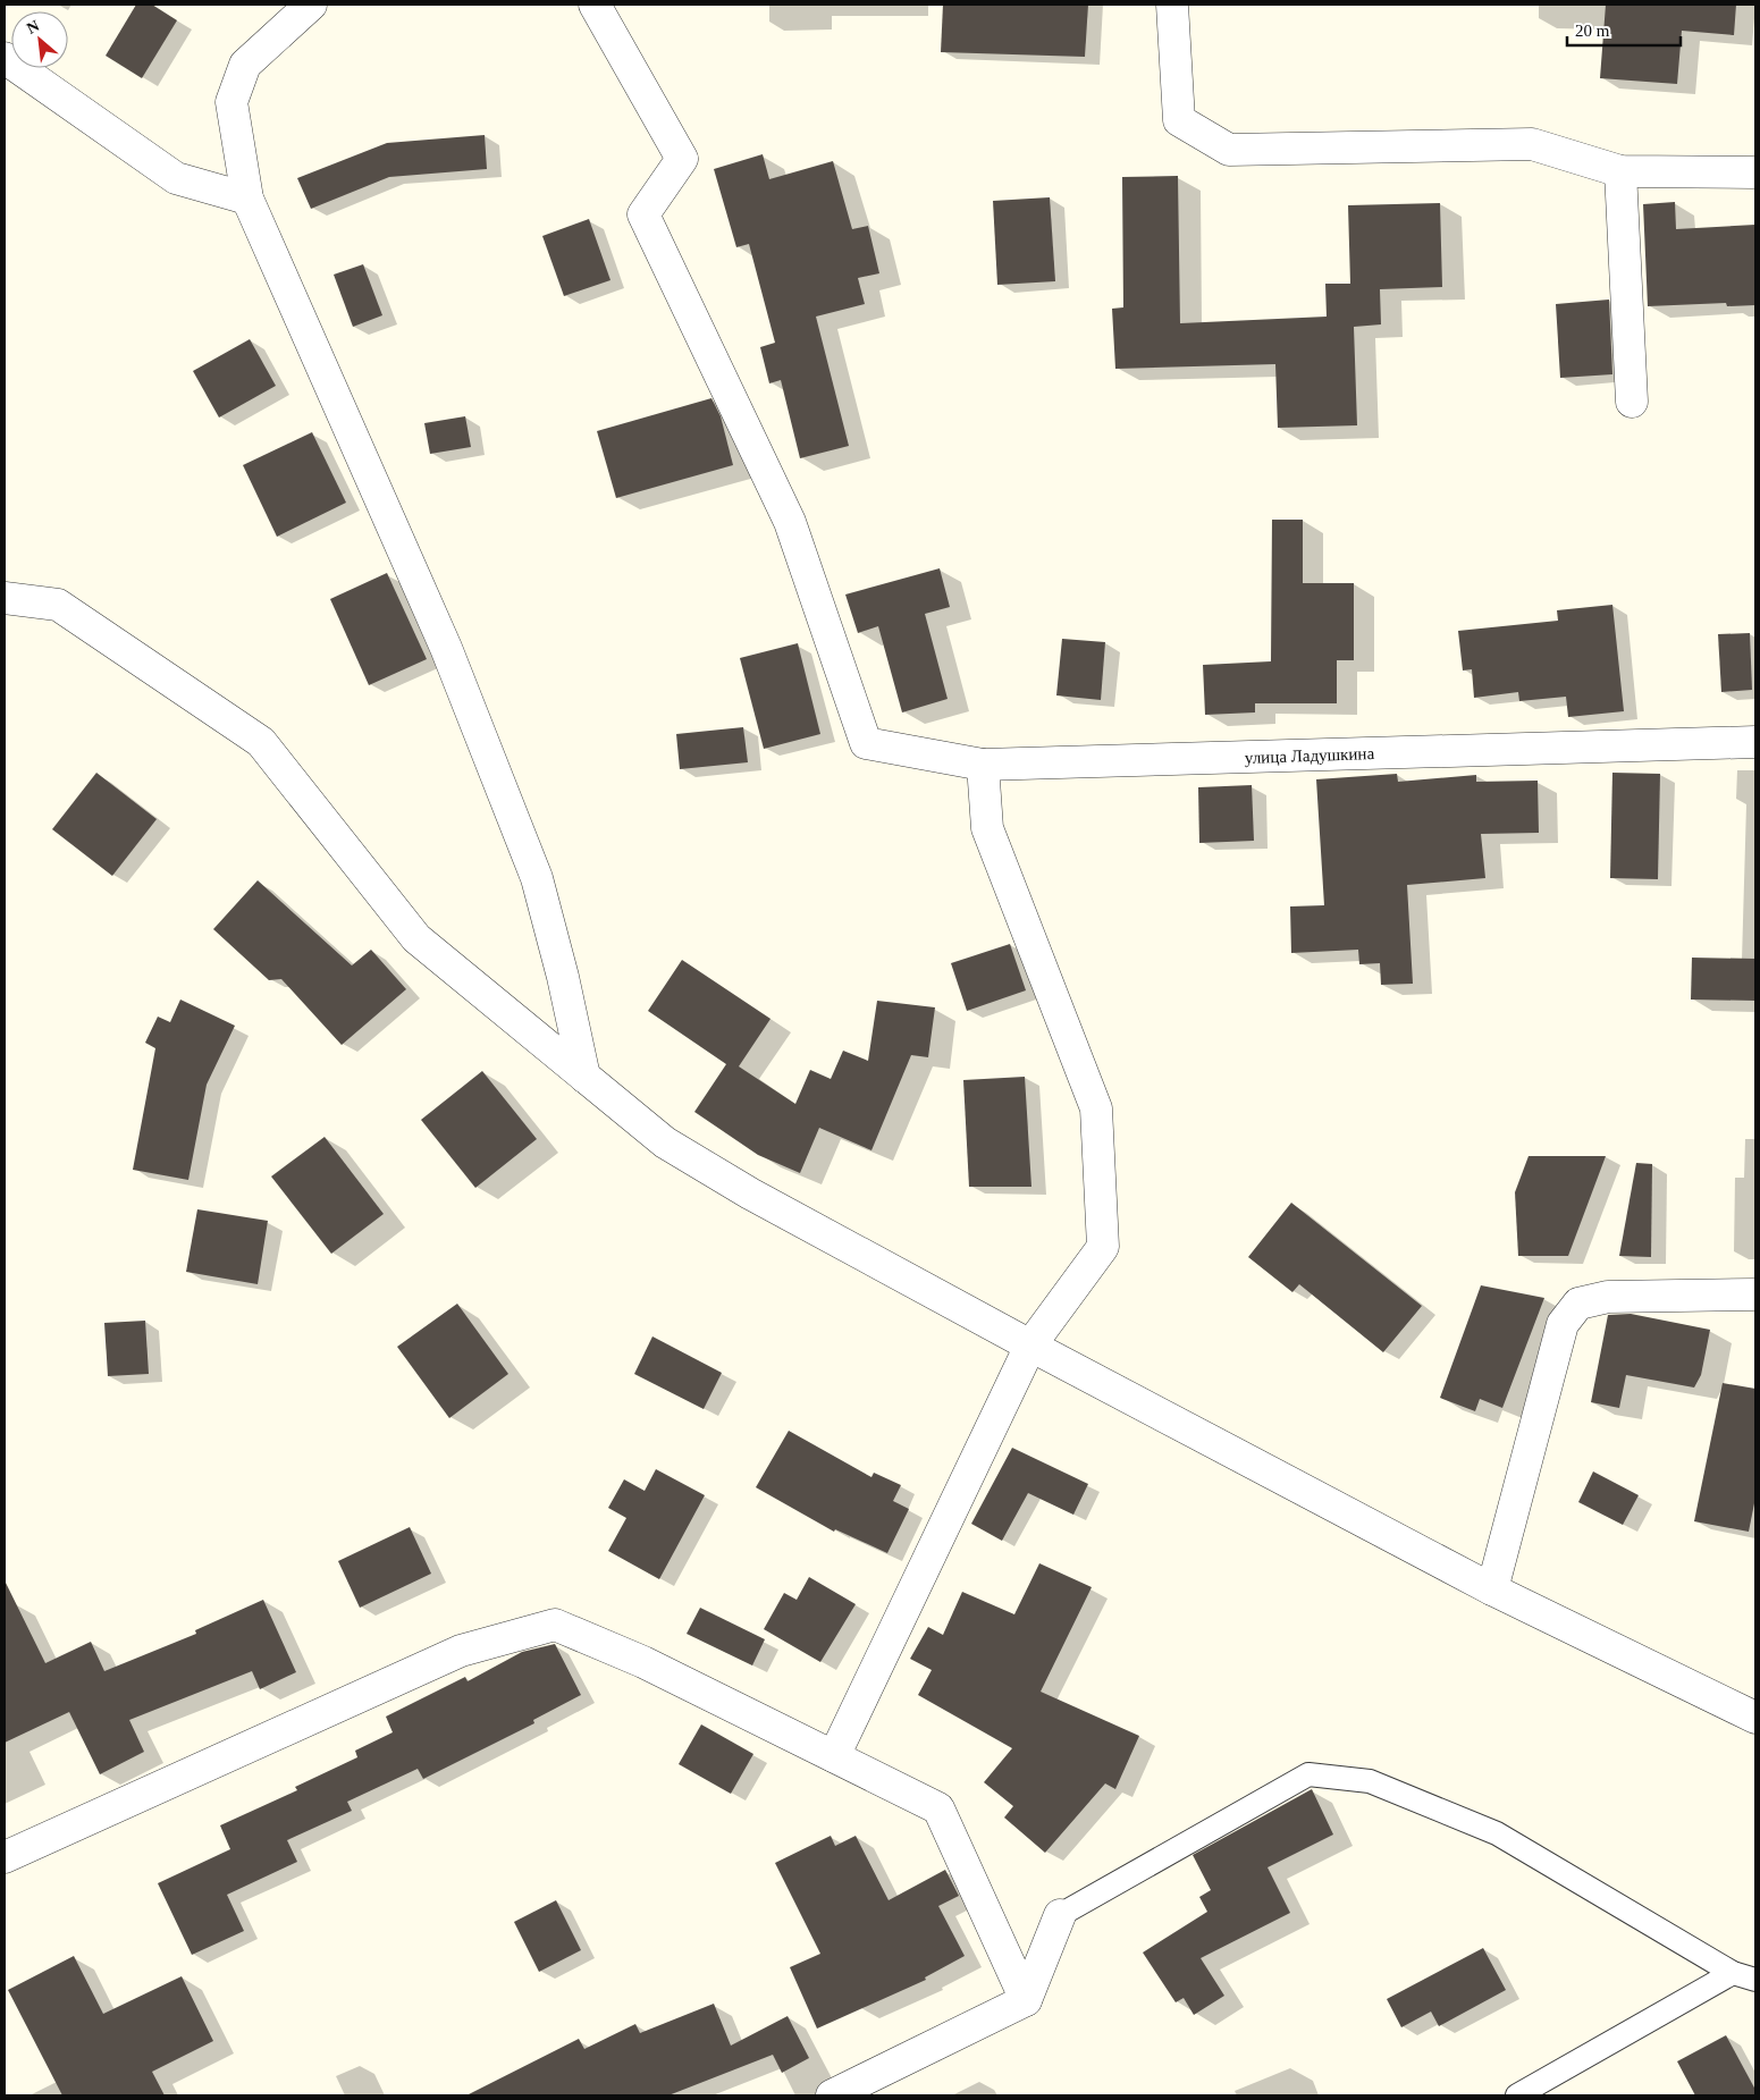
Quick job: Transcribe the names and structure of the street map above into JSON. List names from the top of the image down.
{
  "streets": {
    "street": ["улица Ладушкина"]
  },
  "scale_bar": "20 m",
  "north": "top left"
}
